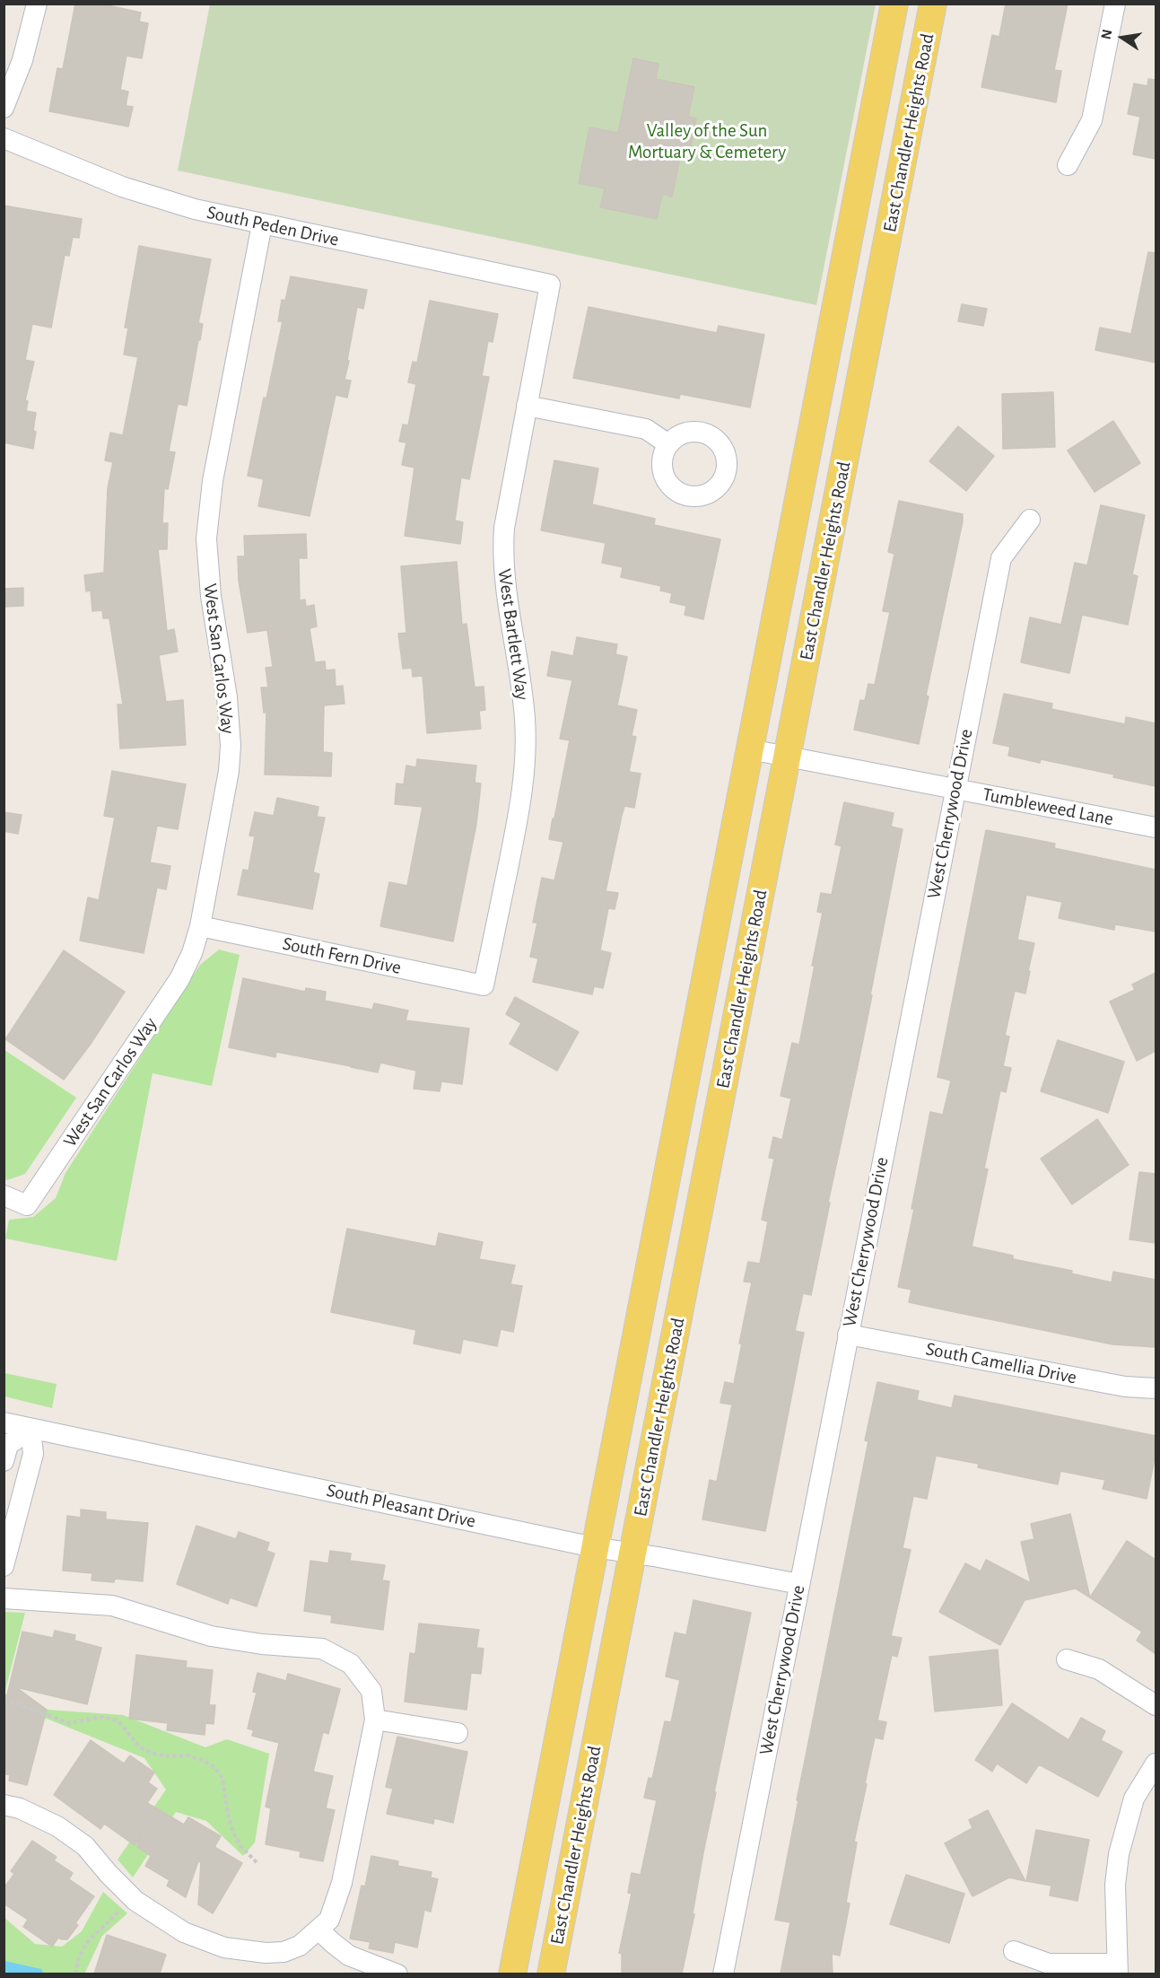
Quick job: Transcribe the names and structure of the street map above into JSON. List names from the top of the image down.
{
  "streets": {
    "main road": ["East Chandler Heights Road"],
    "street": [
      "South Peden Drive",
      "West Bartlett Way",
      "West San Carlos Way",
      "Tumbleweed Lane",
      "West Cherrywood Drive",
      "South Fern Drive",
      "South Camellia Drive",
      "South Pleasant Drive"
    ]
  },
  "crossings": [
    ["East Chandler Heights Road", "Tumbleweed Lane"],
    ["East Chandler Heights Road", "South Pleasant Drive"],
    ["South Peden Drive", "West Bartlett Way"],
    ["South Peden Drive", "West San Carlos Way"],
    ["West Bartlett Way", "South Fern Drive"],
    ["West San Carlos Way", "South Fern Drive"],
    ["Tumbleweed Lane", "West Cherrywood Drive"],
    ["West Cherrywood Drive", "South Camellia Drive"],
    ["West Cherrywood Drive", "South Pleasant Drive"]
  ],
  "parks": ["Valley of the Sun Mortuary & Cemetery"],
  "north": "left"
}
